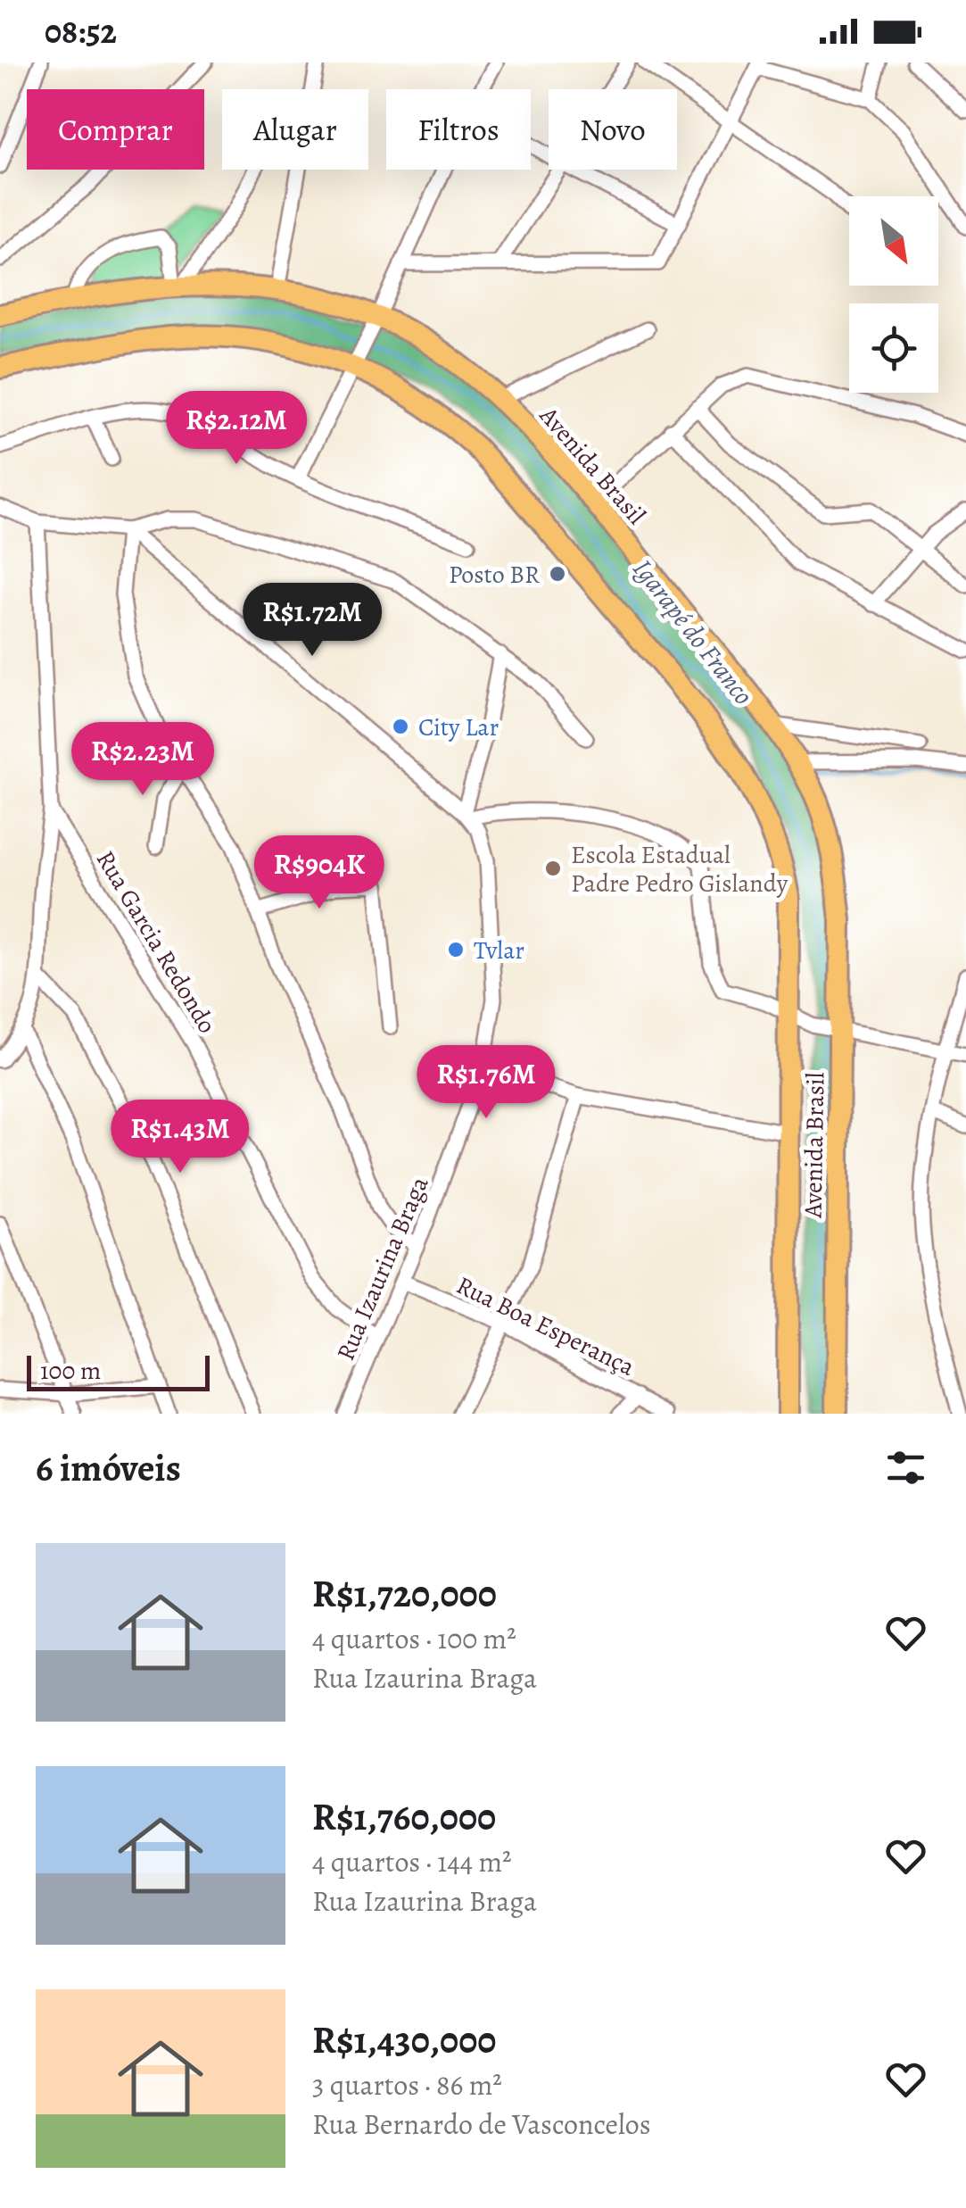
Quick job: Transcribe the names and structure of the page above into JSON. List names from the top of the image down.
{
  "streets": {
    "highway": ["Avenida Brasil"],
    "street": ["Rua Garcia Redondo", "Rua Izaurina Braga", "Rua Boa Esperança"]
  },
  "crossings": [
    ["Rua Garcia Redondo", "Rua Izaurina Braga"],
    ["Rua Izaurina Braga", "Rua Boa Esperança"]
  ],
  "water": ["Igarapé do Franco"],
  "places": [
    "Posto BR",
    "City Lar",
    "Escola Estadual Padre Pedro Gislandy",
    "Tvlar"
  ],
  "scale_bar": "100 m",
  "north": "bottom right",
  "page": {
    "status": "08:52",
    "chip": [
      "Comprar",
      "Alugar",
      "Filtros",
      "Novo"
    ],
    "price": [
      "R$2.12M",
      "R$1.72M",
      "R$2.23M",
      "R$904K",
      "R$1.76M",
      "R$1.43M"
    ],
    "scale": "100 m",
    "heading": "6 imóveis",
    "list": [
      {
        "name": "R$1,720,000",
        "note": "4 quartos · 100 m² · Rua Izaurina Braga"
      },
      {
        "name": "R$1,760,000",
        "note": "4 quartos · 144 m² · Rua Izaurina Braga"
      },
      {
        "name": "R$1,430,000",
        "note": "3 quartos · 86 m² · Rua Bernardo de Vasconcelos"
      }
    ]
  }
}
